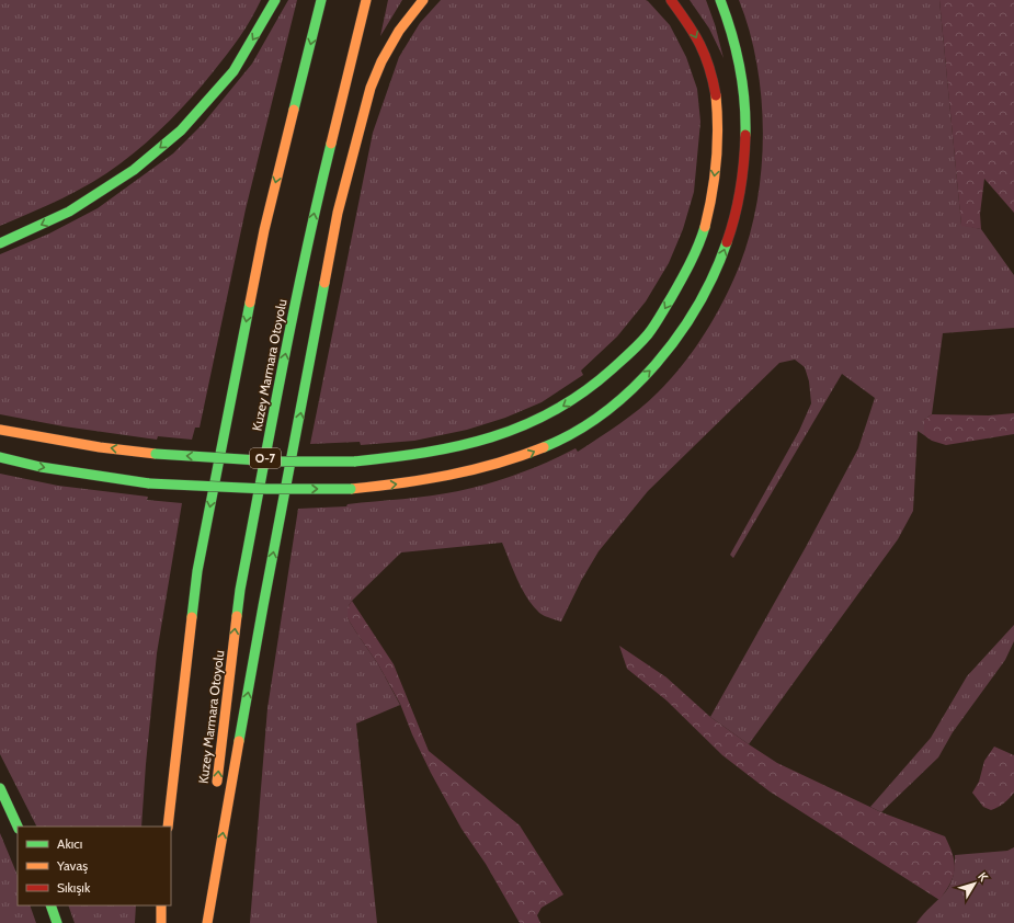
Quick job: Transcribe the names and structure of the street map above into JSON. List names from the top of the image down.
{
  "streets": {
    "highway": ["Kuzey Marmara Otoyolu", "O-7"]
  },
  "legend": ["Akıcı", "Yavaş", "Sıkışık"],
  "north": "top right"
}
